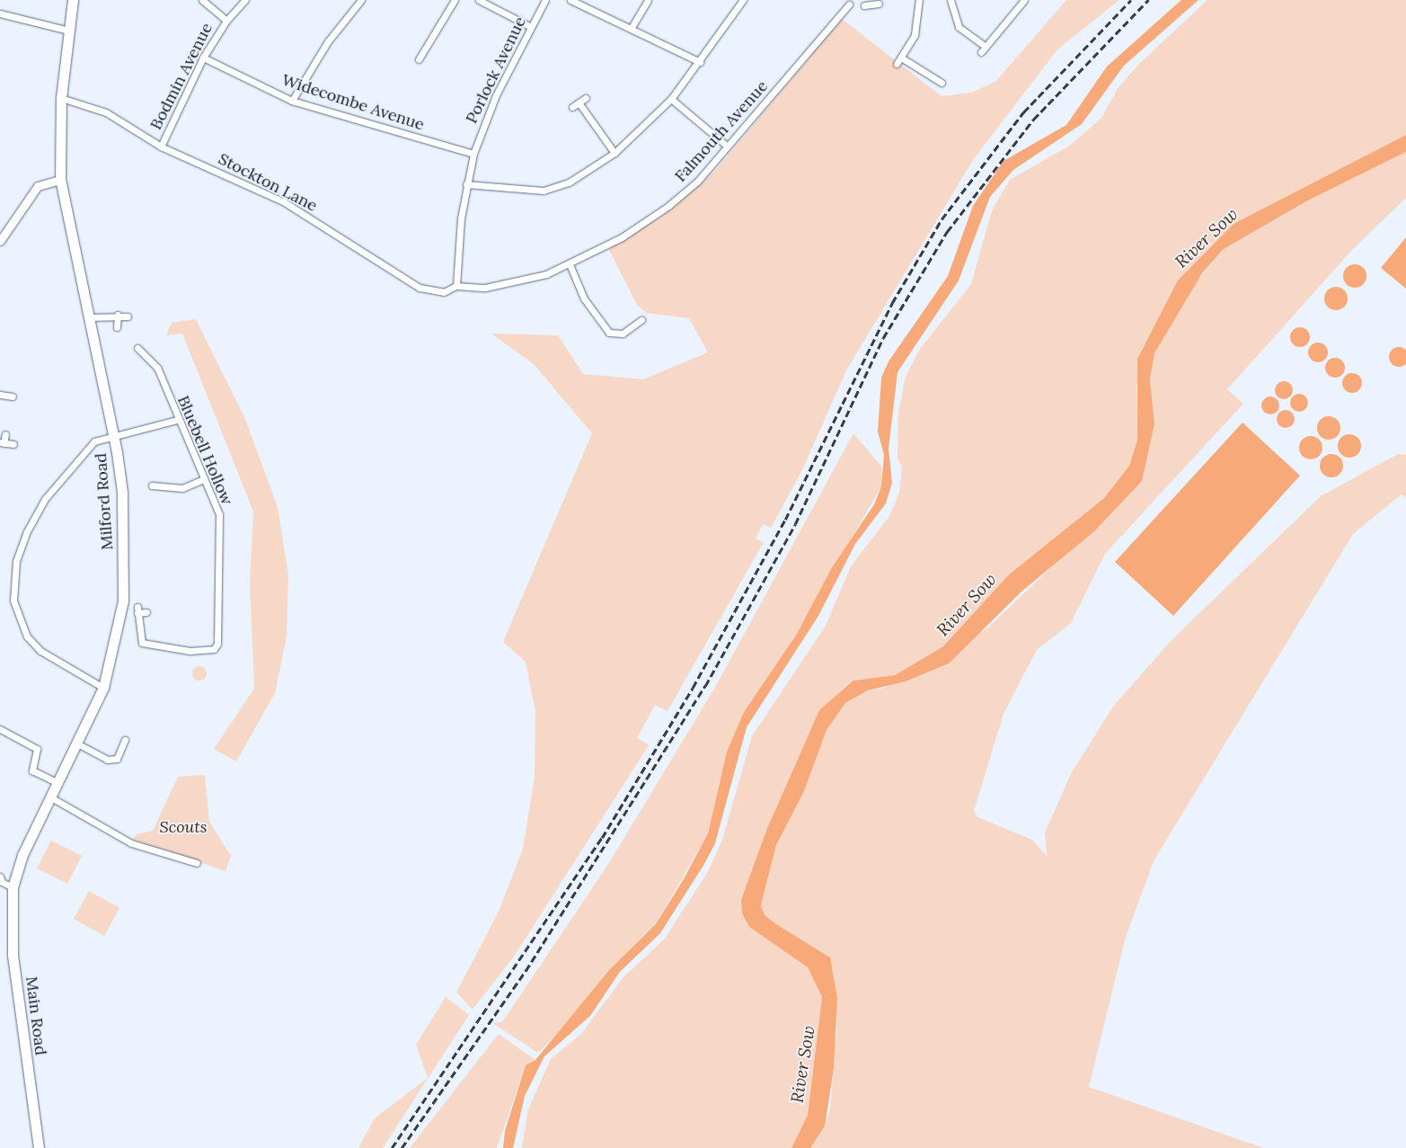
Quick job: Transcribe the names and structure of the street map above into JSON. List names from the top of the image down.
{
  "streets": {
    "highway": ["Milford Road", "Main Road"],
    "street": [
      "Porlock Avenue",
      "Bodmin Avenue",
      "Widecombe Avenue",
      "Falmouth Avenue",
      "Stockton Lane",
      "Bluebell Hollow"
    ]
  },
  "crossings": [
    ["Porlock Avenue", "Widecombe Avenue"],
    ["Porlock Avenue", "Falmouth Avenue"],
    ["Porlock Avenue", "Stockton Lane"],
    ["Bodmin Avenue", "Widecombe Avenue"],
    ["Bodmin Avenue", "Stockton Lane"],
    ["Falmouth Avenue", "Stockton Lane"],
    ["Stockton Lane", "Milford Road"],
    ["Milford Road", "Main Road"]
  ],
  "water": ["River Sow"],
  "parks": ["Scouts"]
}
